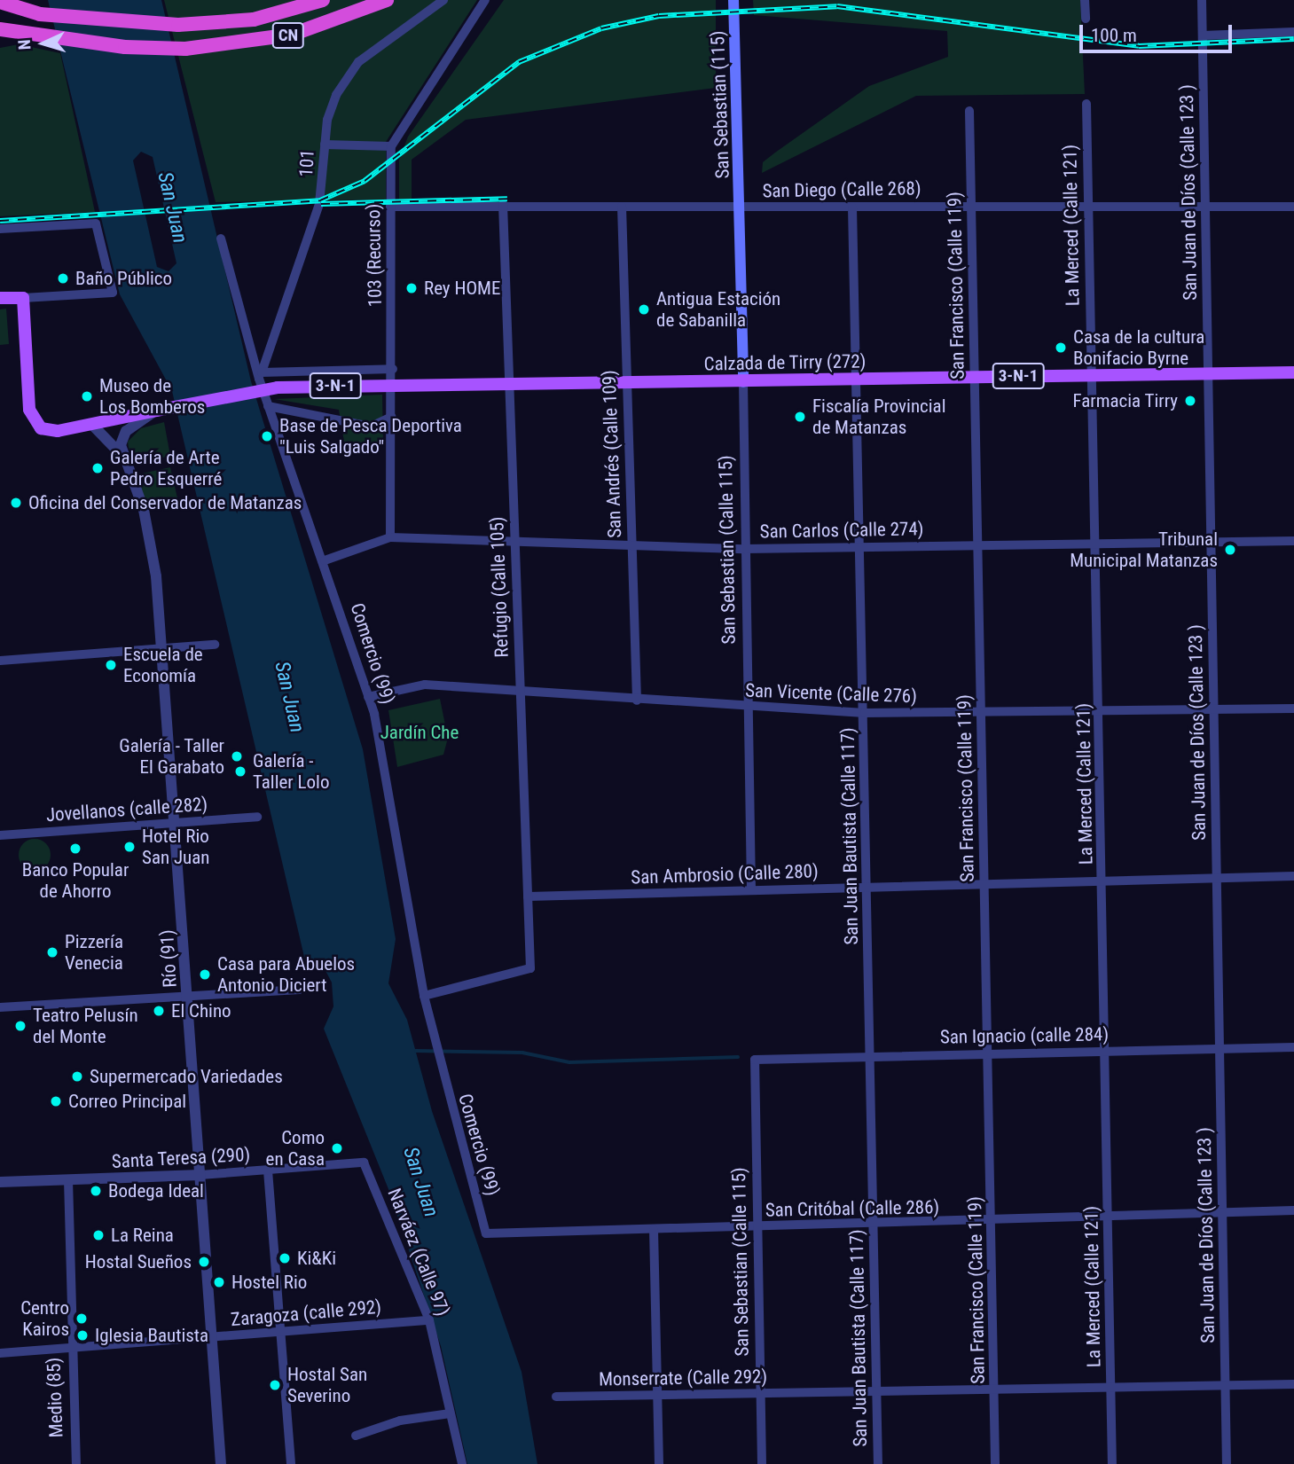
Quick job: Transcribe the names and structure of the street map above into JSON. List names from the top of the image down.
{
  "streets": {
    "highway": ["CN"],
    "main road": [
      "San Sebastian (115)",
      "Calzada de Tirry (272)",
      "3-N-1",
      "San Sebastian (Calle 115)"
    ],
    "street": [
      "101",
      "San Diego (Calle 268)",
      "San Juan de Díos (Calle 123 )",
      "La Merced (Calle 121)",
      "103 (Recurso)",
      "San Francisco (Calle 119)",
      "San Andrés (Calle 109)",
      "San Carlos (Calle 274)",
      "Refugio (Calle 105)",
      "Comercio (99)",
      "San Vicente (Calle 276)",
      "Jovellanos (calle 282)",
      "San Juan Bautista (Calle 117)",
      "San Ambrosio (Calle 280)",
      "Río (91)",
      "San Ignacio (calle 284)",
      "Santa Teresa (290)",
      "San Critóbal (Calle 286)",
      "Narváez (Calle 97)",
      "Zaragoza (calle 292)",
      "Monserrate (Calle 292)",
      "Medio (85)"
    ]
  },
  "crossings": [
    ["San Sebastian (115)", "San Diego (Calle 268)"],
    ["San Sebastian (115)", "San Sebastian (Calle 115)"],
    ["101", "Comercio (99)"],
    ["San Diego (Calle 268)", "San Juan de Díos (Calle 123 )"],
    ["San Diego (Calle 268)", "La Merced (Calle 121)"],
    ["San Diego (Calle 268)", "103 (Recurso)"],
    ["San Diego (Calle 268)", "San Francisco (Calle 119)"],
    ["San Diego (Calle 268)", "San Andrés (Calle 109)"],
    ["San Diego (Calle 268)", "San Sebastian (Calle 115)"],
    ["San Diego (Calle 268)", "Refugio (Calle 105)"],
    ["San Diego (Calle 268)", "San Juan Bautista (Calle 117)"],
    ["San Juan de Díos (Calle 123 )", "Calzada de Tirry (272)"],
    ["San Juan de Díos (Calle 123 )", "San Carlos (Calle 274)"],
    ["San Juan de Díos (Calle 123 )", "San Vicente (Calle 276)"],
    ["San Juan de Díos (Calle 123 )", "San Ambrosio (Calle 280)"],
    ["San Juan de Díos (Calle 123 )", "San Ignacio (calle 284)"],
    ["San Juan de Díos (Calle 123 )", "San Critóbal (Calle 286)"],
    ["San Juan de Díos (Calle 123 )", "Monserrate (Calle 292)"],
    ["La Merced (Calle 121)", "Calzada de Tirry (272)"],
    ["La Merced (Calle 121)", "San Carlos (Calle 274)"],
    ["La Merced (Calle 121)", "San Vicente (Calle 276)"],
    ["La Merced (Calle 121)", "San Ambrosio (Calle 280)"],
    ["La Merced (Calle 121)", "San Ignacio (calle 284)"],
    ["La Merced (Calle 121)", "San Critóbal (Calle 286)"],
    ["La Merced (Calle 121)", "Monserrate (Calle 292)"],
    ["103 (Recurso)", "Calzada de Tirry (272)"],
    ["103 (Recurso)", "San Carlos (Calle 274)"],
    ["San Francisco (Calle 119)", "Calzada de Tirry (272)"],
    ["San Francisco (Calle 119)", "San Carlos (Calle 274)"],
    ["San Francisco (Calle 119)", "San Vicente (Calle 276)"],
    ["San Francisco (Calle 119)", "San Ambrosio (Calle 280)"],
    ["San Francisco (Calle 119)", "San Ignacio (calle 284)"],
    ["San Francisco (Calle 119)", "San Critóbal (Calle 286)"],
    ["San Francisco (Calle 119)", "Monserrate (Calle 292)"],
    ["Calzada de Tirry (272)", "3-N-1"],
    ["Calzada de Tirry (272)", "San Andrés (Calle 109)"],
    ["Calzada de Tirry (272)", "San Sebastian (Calle 115)"],
    ["Calzada de Tirry (272)", "Refugio (Calle 105)"],
    ["Calzada de Tirry (272)", "San Juan Bautista (Calle 117)"],
    ["San Andrés (Calle 109)", "San Carlos (Calle 274)"],
    ["San Andrés (Calle 109)", "San Vicente (Calle 276)"],
    ["San Carlos (Calle 274)", "San Sebastian (Calle 115)"],
    ["San Carlos (Calle 274)", "Refugio (Calle 105)"],
    ["San Carlos (Calle 274)", "San Juan Bautista (Calle 117)"],
    ["San Sebastian (Calle 115)", "San Vicente (Calle 276)"],
    ["San Sebastian (Calle 115)", "San Ambrosio (Calle 280)"],
    ["San Sebastian (Calle 115)", "San Ignacio (calle 284)"],
    ["San Sebastian (Calle 115)", "San Critóbal (Calle 286)"],
    ["San Sebastian (Calle 115)", "Monserrate (Calle 292)"],
    ["Refugio (Calle 105)", "Comercio (99)"],
    ["Refugio (Calle 105)", "San Vicente (Calle 276)"],
    ["Refugio (Calle 105)", "San Ambrosio (Calle 280)"],
    ["Comercio (99)", "San Vicente (Calle 276)"],
    ["Comercio (99)", "San Critóbal (Calle 286)"],
    ["San Vicente (Calle 276)", "San Juan Bautista (Calle 117)"],
    ["Jovellanos (calle 282)", "Río (91)"],
    ["San Juan Bautista (Calle 117)", "San Ambrosio (Calle 280)"],
    ["San Juan Bautista (Calle 117)", "San Ignacio (calle 284)"],
    ["San Juan Bautista (Calle 117)", "San Critóbal (Calle 286)"],
    ["San Juan Bautista (Calle 117)", "Monserrate (Calle 292)"],
    ["Río (91)", "Santa Teresa (290)"],
    ["Río (91)", "Zaragoza (calle 292)"],
    ["Santa Teresa (290)", "Narváez (Calle 97)"],
    ["Santa Teresa (290)", "Medio (85)"],
    ["Narváez (Calle 97)", "Zaragoza (calle 292)"],
    ["Zaragoza (calle 292)", "Medio (85)"]
  ],
  "water": ["San Juan"],
  "parks": ["Jardín Che"],
  "places": [
    "Baño Público",
    "Rey HOME",
    "Antigua Estación de Sabanilla",
    "Casa de la cultura Bonifacio Byrne",
    "Museo de Los Bomberos",
    "Farmacia Tirry",
    "Fiscalía Provincial de Matanzas",
    "Base de Pesca Deportiva \"Luis Salgado\"",
    "Galería de Arte Pedro Esquerré",
    "Oficina del Conservador de Matanzas",
    "Tribunal Municipal Matanzas",
    "Escuela de Economía",
    "Galería - Taller El Garabato",
    "Galería - Taller Lolo",
    "Hotel Rio San Juan",
    "Banco Popular de Ahorro",
    "Pizzería Venecia",
    "Casa para Abuelos Antonio Diciert",
    "El Chino",
    "Teatro Pelusín del Monte",
    "Supermercado Variedades",
    "Correo Principal",
    "Como en Casa",
    "Bodega Ideal",
    "La Reina",
    "Ki&Ki",
    "Hostal Sueños",
    "Hostel Rio",
    "Centro Kairos",
    "Iglesia Bautista",
    "Hostal San Severino"
  ],
  "scale_bar": "100 m",
  "north": "left"
}
